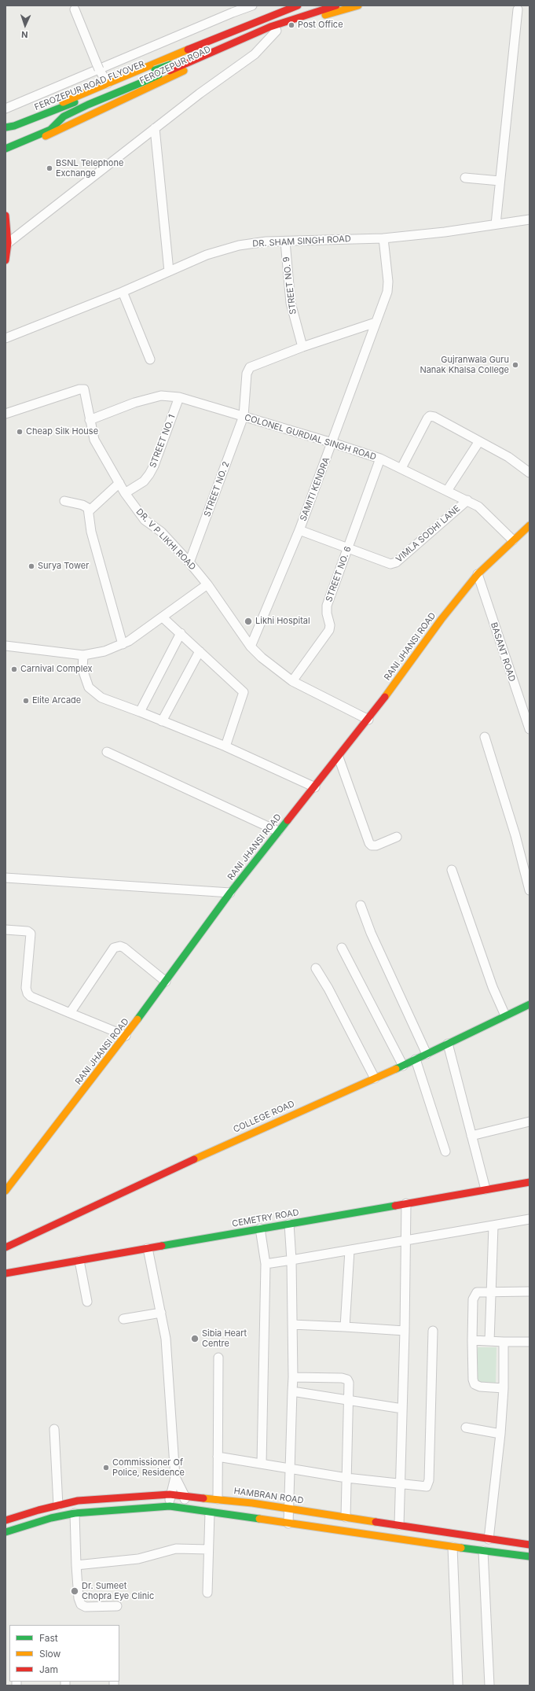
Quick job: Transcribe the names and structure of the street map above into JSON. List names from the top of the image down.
{
  "streets": {
    "main road": [
      "FEROZEPUR ROAD",
      "FEROZEPUR ROAD FLYOVER",
      "RANI JHANSI ROAD",
      "COLLEGE ROAD",
      "CEMETRY ROAD",
      "HAMBRAN ROAD"
    ],
    "street": [
      "DR. SHAM SINGH ROAD",
      "STREET NO. 9",
      "COLONEL GURDIAL SINGH ROAD",
      "STREET NO. 1",
      "STREET NO. 2",
      "SAMITI KENDRA",
      "VIMLA SODHI LANE",
      "DR. V P LIKHI ROAD",
      "STREET NO. 6",
      "BASANT ROAD"
    ]
  },
  "crossings": [
    ["FEROZEPUR ROAD", "FEROZEPUR ROAD FLYOVER"],
    ["DR. SHAM SINGH ROAD", "STREET NO. 9"],
    ["DR. SHAM SINGH ROAD", "SAMITI KENDRA"],
    ["STREET NO. 9", "STREET NO. 2"],
    ["COLONEL GURDIAL SINGH ROAD", "STREET NO. 1"],
    ["COLONEL GURDIAL SINGH ROAD", "STREET NO. 2"],
    ["COLONEL GURDIAL SINGH ROAD", "SAMITI KENDRA"],
    ["COLONEL GURDIAL SINGH ROAD", "VIMLA SODHI LANE"],
    ["COLONEL GURDIAL SINGH ROAD", "DR. V P LIKHI ROAD"],
    ["COLONEL GURDIAL SINGH ROAD", "STREET NO. 6"],
    ["COLONEL GURDIAL SINGH ROAD", "RANI JHANSI ROAD"],
    ["STREET NO. 1", "DR. V P LIKHI ROAD"],
    ["STREET NO. 2", "DR. V P LIKHI ROAD"],
    ["SAMITI KENDRA", "VIMLA SODHI LANE"],
    ["SAMITI KENDRA", "DR. V P LIKHI ROAD"],
    ["VIMLA SODHI LANE", "STREET NO. 6"],
    ["DR. V P LIKHI ROAD", "STREET NO. 6"],
    ["DR. V P LIKHI ROAD", "RANI JHANSI ROAD"],
    ["RANI JHANSI ROAD", "BASANT ROAD"]
  ],
  "places": [
    "Post Office",
    "BSNL Telephone Exchange",
    "Gujranwala Guru Nanak Khalsa College",
    "Cheap Silk House",
    "Surya Tower",
    "Likhi Hospital",
    "Carnival Complex",
    "Elite Arcade",
    "Sibia Heart Centre",
    "Commissioner Of Police, Residence",
    "Dr. Sumeet Chopra Eye Clinic"
  ],
  "legend": ["Fast", "Slow", "Jam"],
  "north": "bottom"
}
